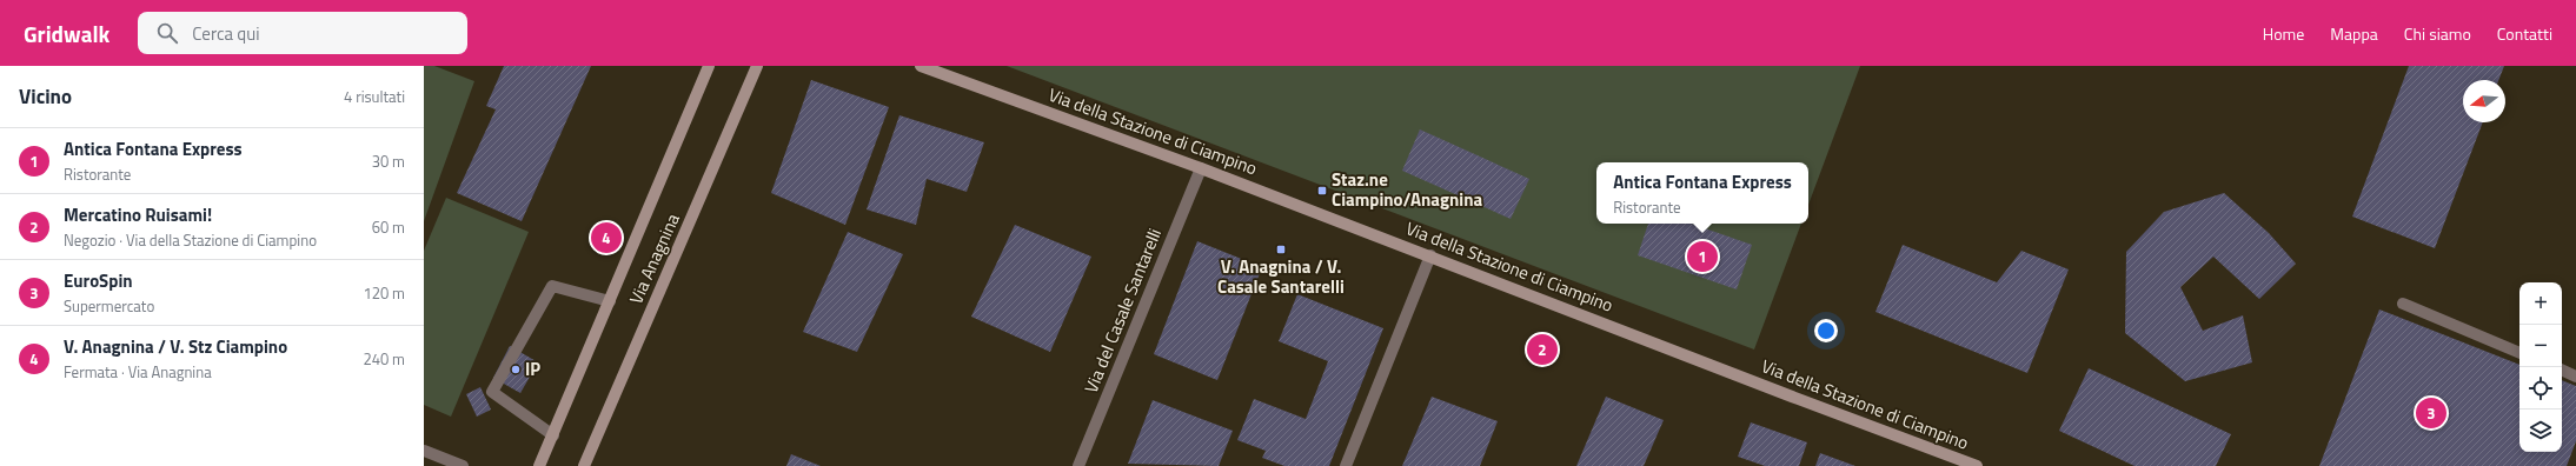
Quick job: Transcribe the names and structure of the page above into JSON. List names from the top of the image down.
{
  "streets": {
    "street": ["Via della Stazione di Ciampino", "Via Anagnina", "Via del Casale Santarelli"]
  },
  "crossings": [
    ["Via della Stazione di Ciampino", "Via del Casale Santarelli"]
  ],
  "places": {
    "transit": ["Staz.ne Ciampino/Anagnina", "V. Anagnina / V. Casale Santarelli"],
    "other": ["IP"]
  },
  "north": "left",
  "page": {
    "header": "Gridwalk",
    "search": "Cerca qui",
    "nav": [
      "Home",
      "Mappa",
      "Chi siamo",
      "Contatti"
    ],
    "heading": ["Vicino", "4 risultati"],
    "list": [
      {
        "mark": "1",
        "name": "Antica Fontana Express",
        "note": "Ristorante",
        "value": "30 m"
      },
      {
        "mark": "2",
        "name": "Mercatino Ruisami!",
        "note": "Negozio · Via della Stazione di Ciampino",
        "value": "60 m"
      },
      {
        "mark": "3",
        "name": "EuroSpin",
        "note": "Supermercato",
        "value": "120 m"
      },
      {
        "mark": "4",
        "name": "V. Anagnina / V. Stz Ciampino",
        "note": "Fermata · Via Anagnina",
        "value": "240 m"
      }
    ],
    "popup": ["Antica Fontana Express", "Ristorante"],
    "pins": [
      "4",
      "1",
      "2",
      "3"
    ],
    "map_buttons": ["+", "−"]
  }
}
